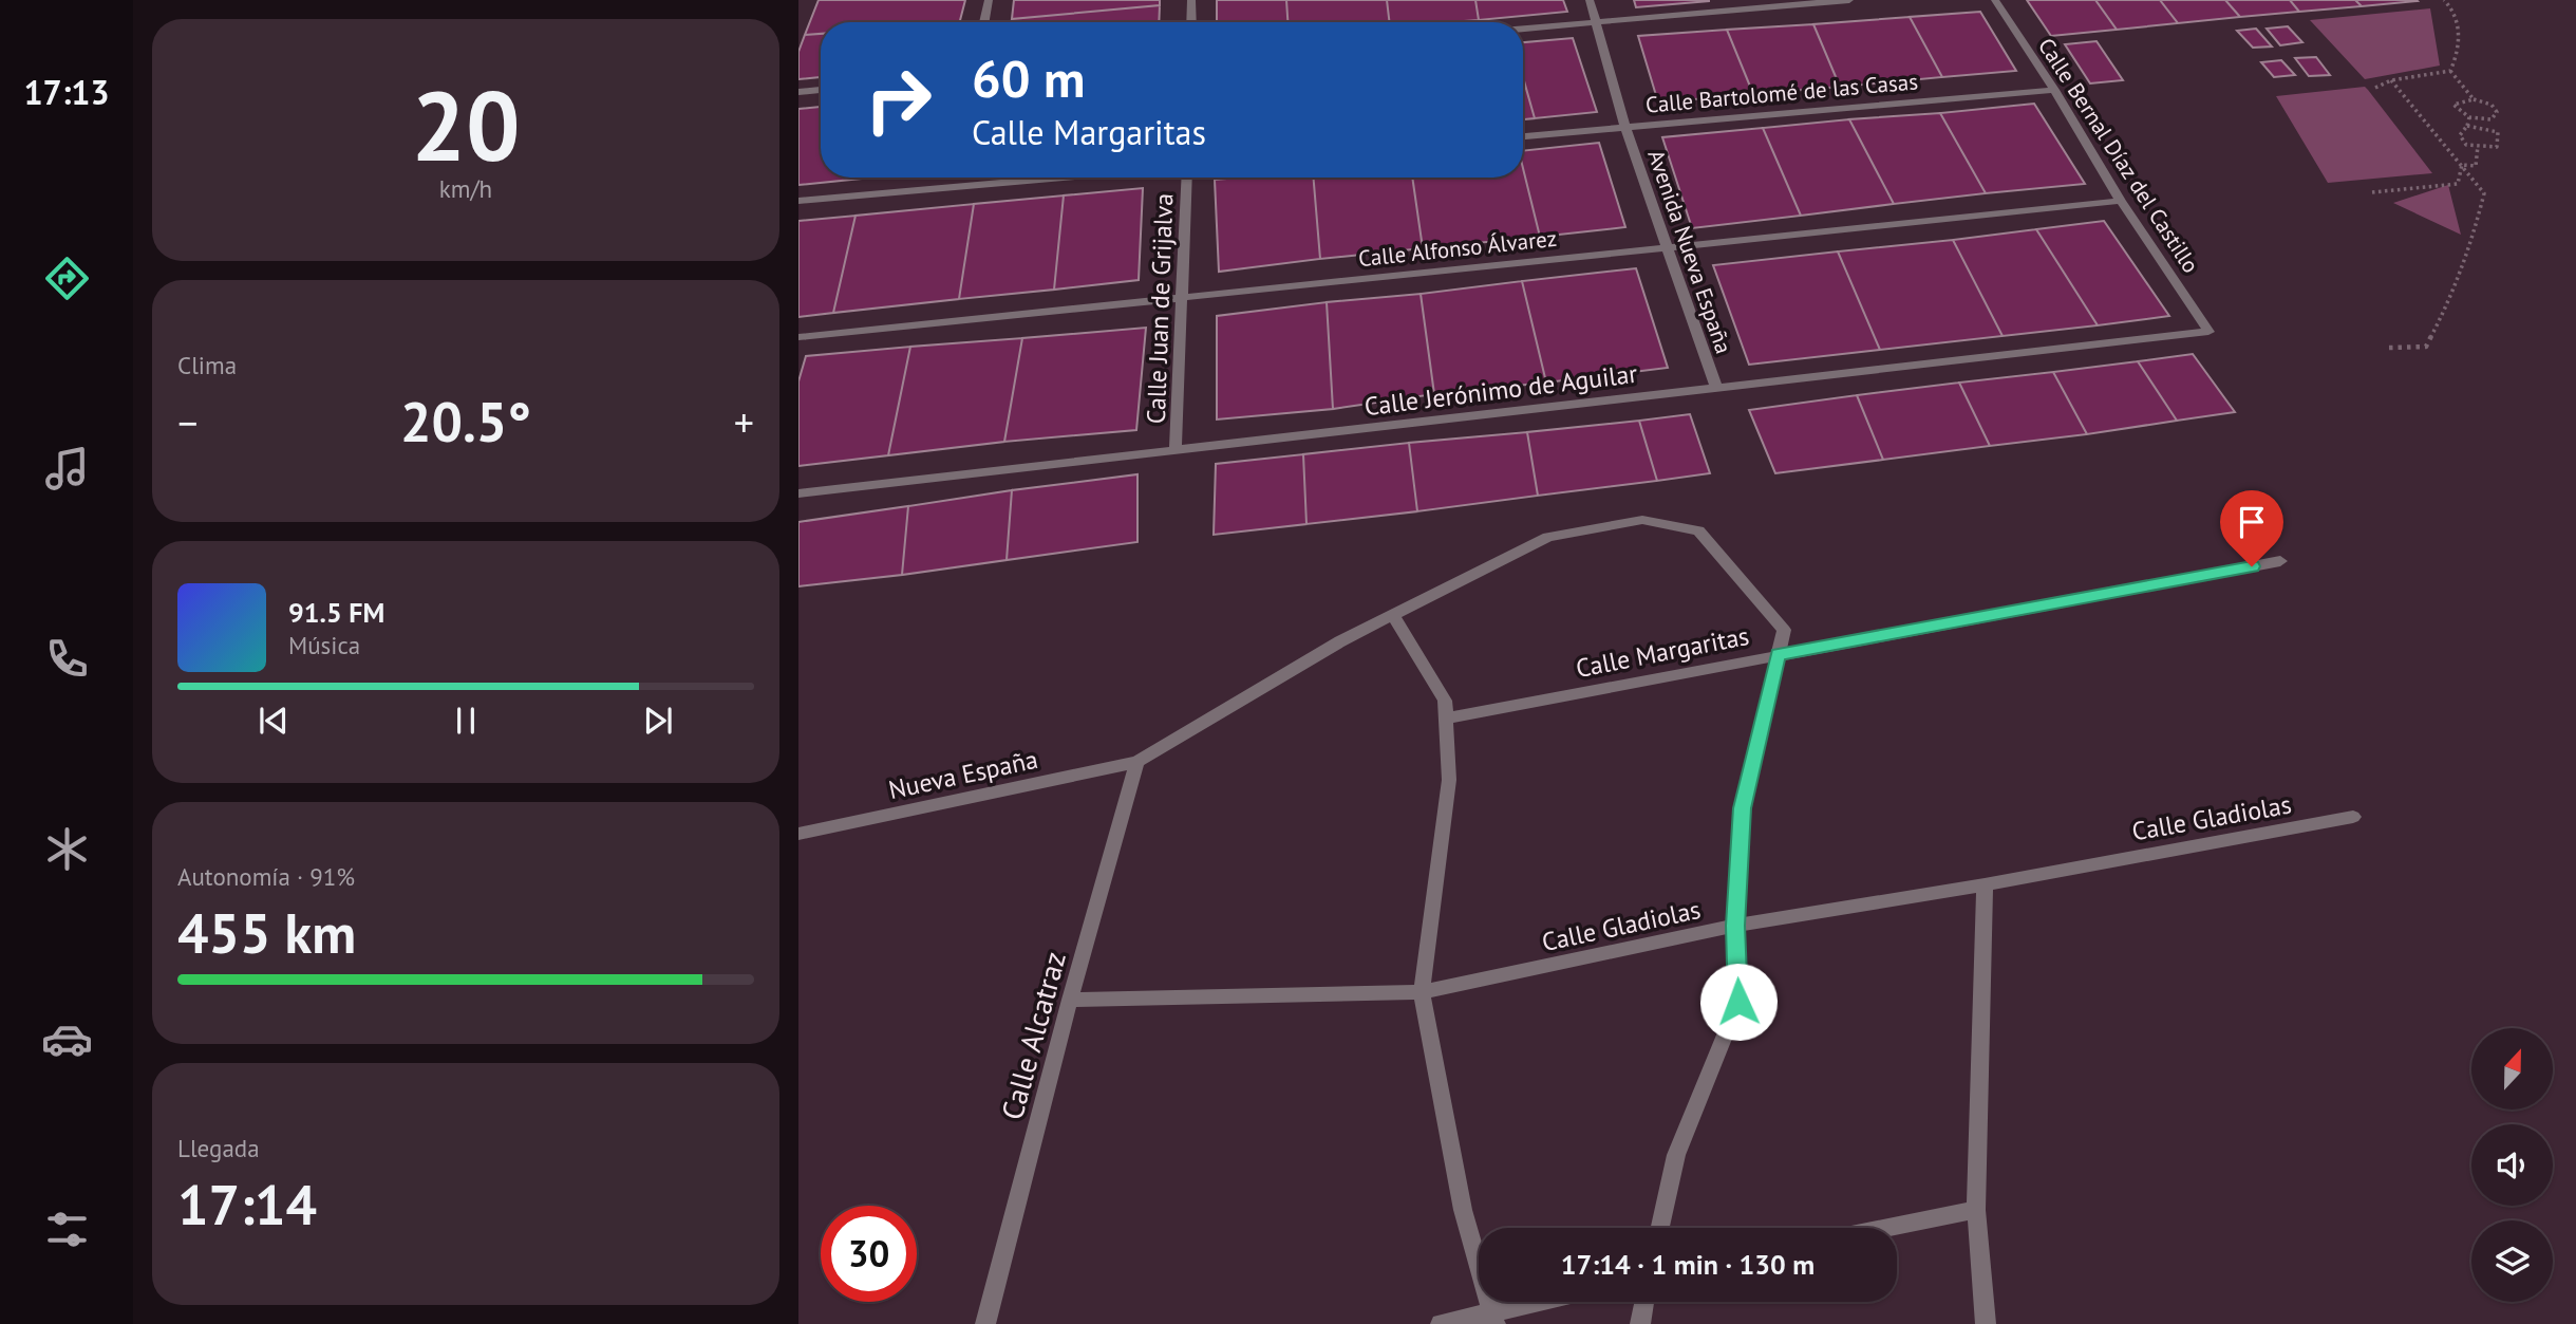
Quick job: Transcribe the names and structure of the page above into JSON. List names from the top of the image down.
{
  "streets": {
    "street": [
      "Calle Bartolomé de las Casas",
      "Calle Bernal Díaz del Castillo",
      "Calle Alfonso Álvarez",
      "Avenida Nueva España",
      "Calle Juan de Grijalva",
      "Calle Jerónimo de Aguilar",
      "Calle Margaritas",
      "Nueva España",
      "Calle Gladiolas",
      "Calle Alcatraz"
    ]
  },
  "crossings": [
    ["Calle Bartolomé de las Casas", "Calle Bernal Díaz del Castillo"],
    ["Calle Bartolomé de las Casas", "Avenida Nueva España"],
    ["Calle Bernal Díaz del Castillo", "Calle Alfonso Álvarez"],
    ["Calle Bernal Díaz del Castillo", "Calle Jerónimo de Aguilar"],
    ["Calle Alfonso Álvarez", "Avenida Nueva España"],
    ["Calle Alfonso Álvarez", "Calle Juan de Grijalva"],
    ["Avenida Nueva España", "Calle Jerónimo de Aguilar"],
    ["Calle Juan de Grijalva", "Calle Jerónimo de Aguilar"],
    ["Calle Margaritas", "Nueva España"],
    ["Nueva España", "Calle Alcatraz"],
    ["Calle Gladiolas", "Calle Alcatraz"]
  ],
  "north": "top",
  "page": {
    "tabs": "17:13",
    "tile": [
      ["20", "km/h"],
      "Clima",
      ["Autonomía · 91%", "455 km"],
      ["Llegada", "17:14"]
    ],
    "turn": ["60 m", "Calle Margaritas"],
    "heat": ["−", "20.5°", "+"],
    "song": ["91.5 FM", "Música"],
    "limit": "30",
    "trip": "17:14 · 1 min · 130 m"
  }
}
